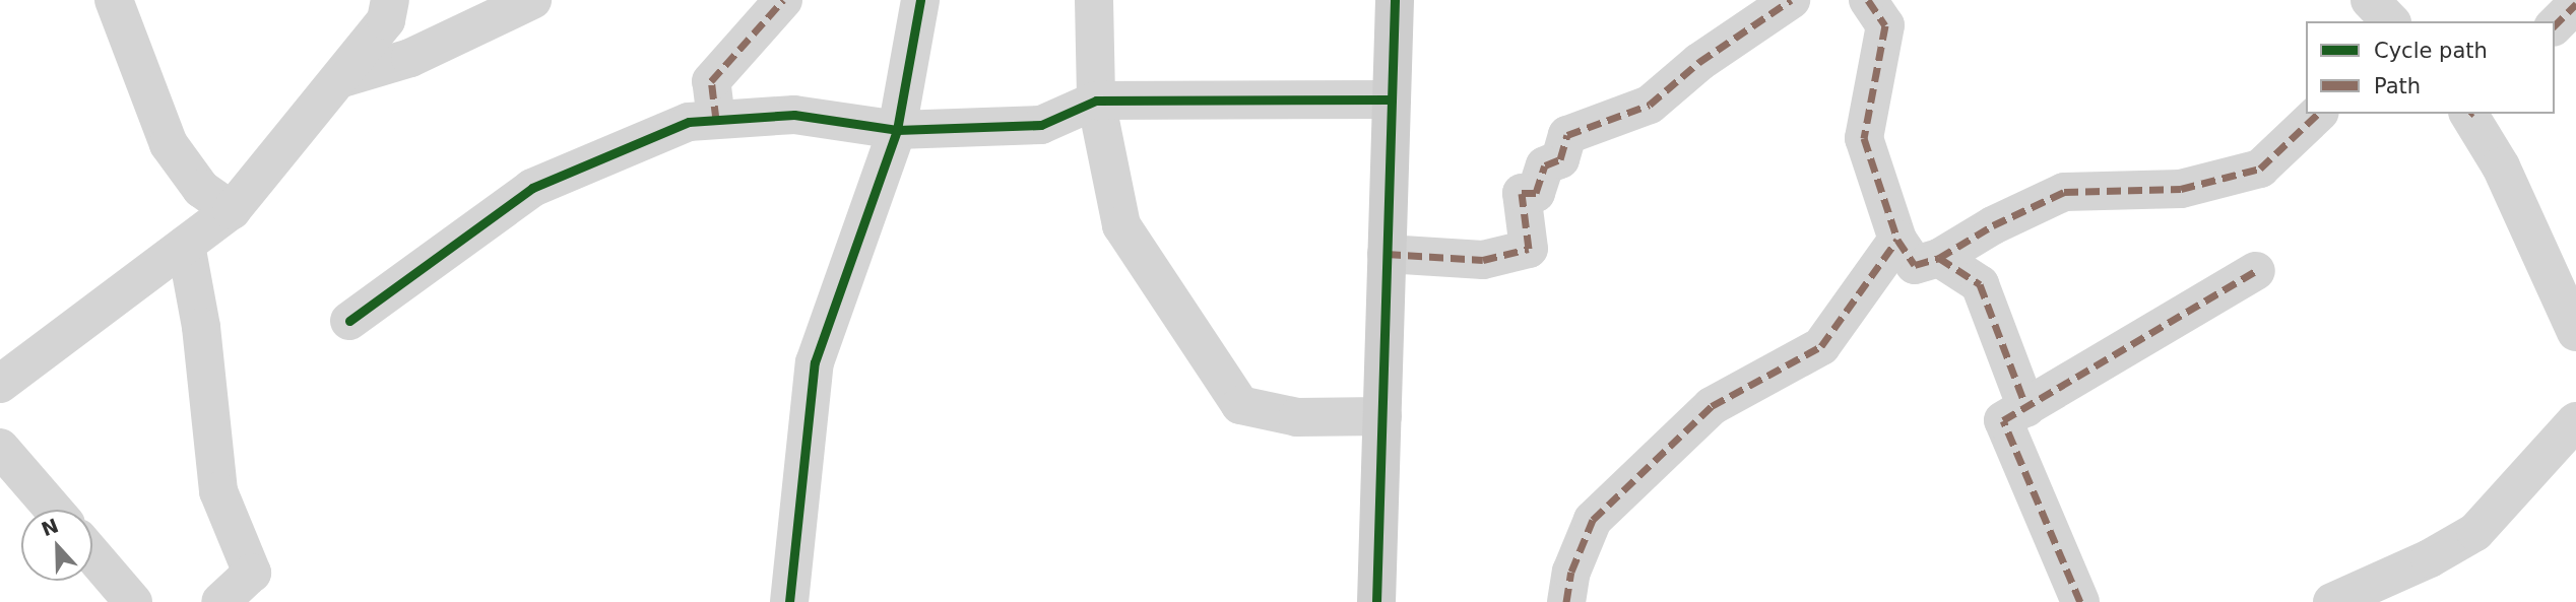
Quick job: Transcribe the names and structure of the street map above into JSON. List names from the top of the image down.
{
  "legend": ["Cycle path", "Path"],
  "north": "top"
}
